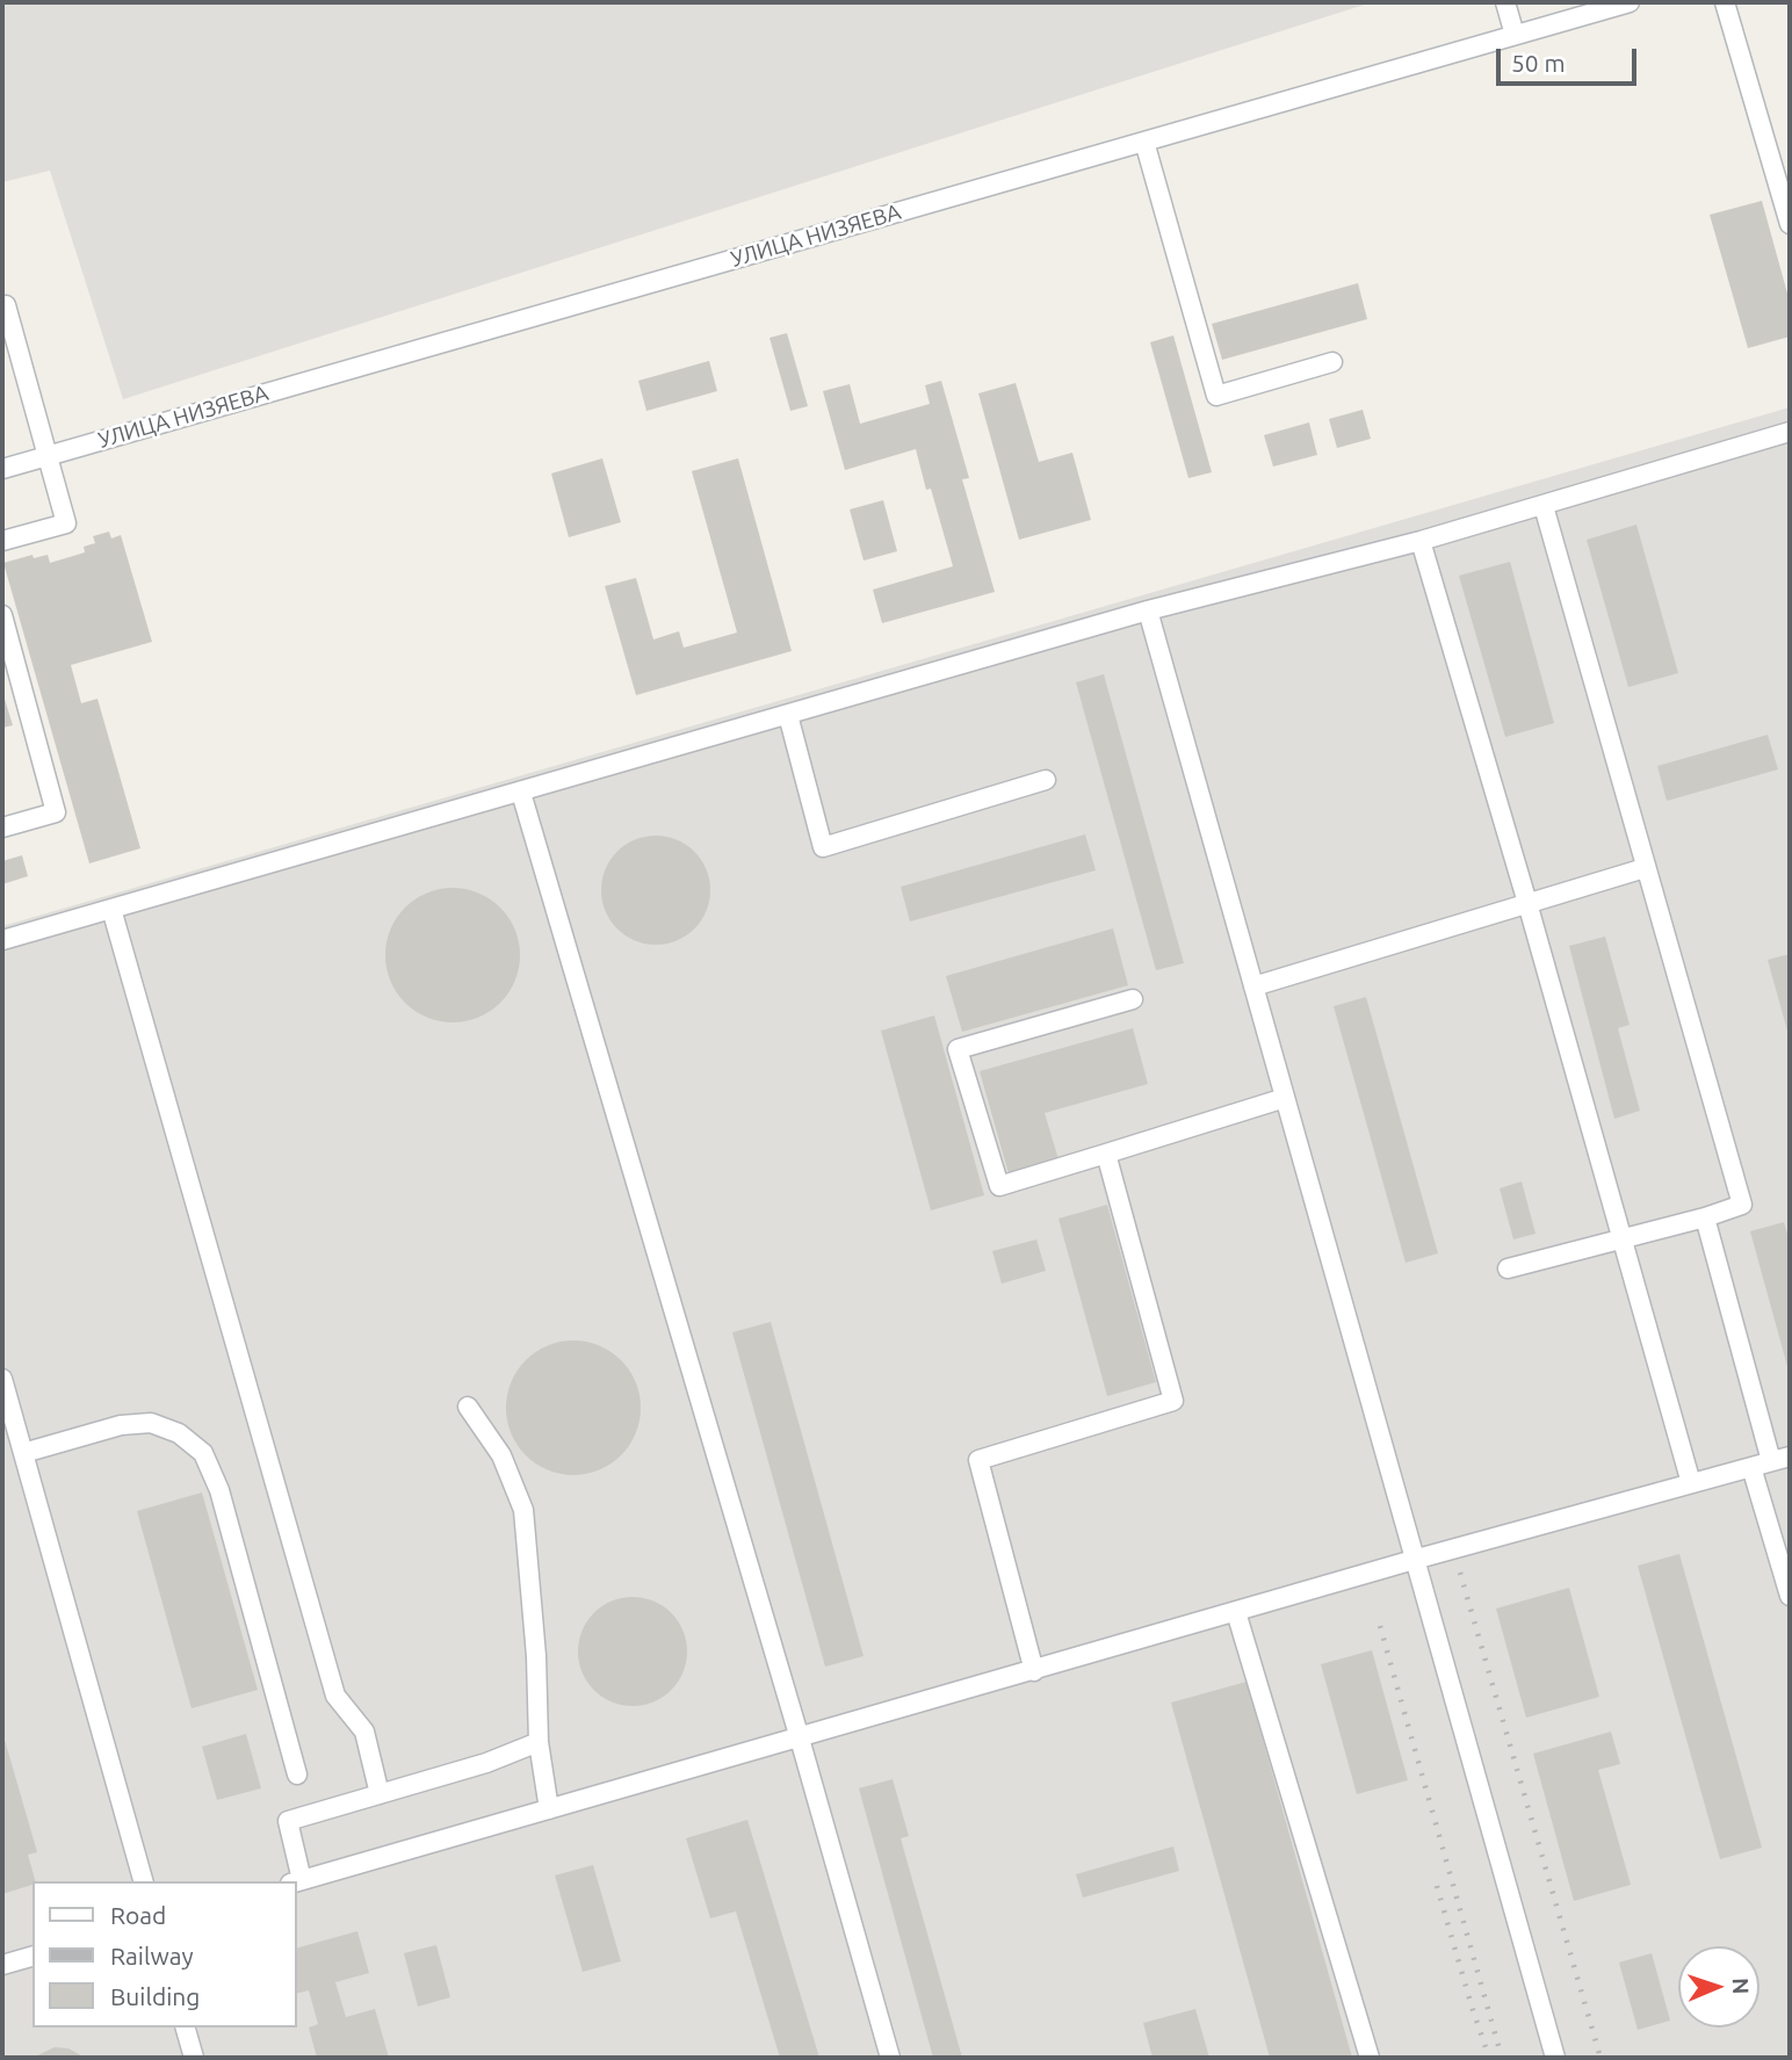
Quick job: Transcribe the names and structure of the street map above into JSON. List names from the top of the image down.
{
  "streets": {
    "street": ["УЛИЦА НИЗЯЕВА"]
  },
  "legend": ["Road", "Railway", "Building"],
  "scale_bar": "50 m",
  "north": "right"
}
